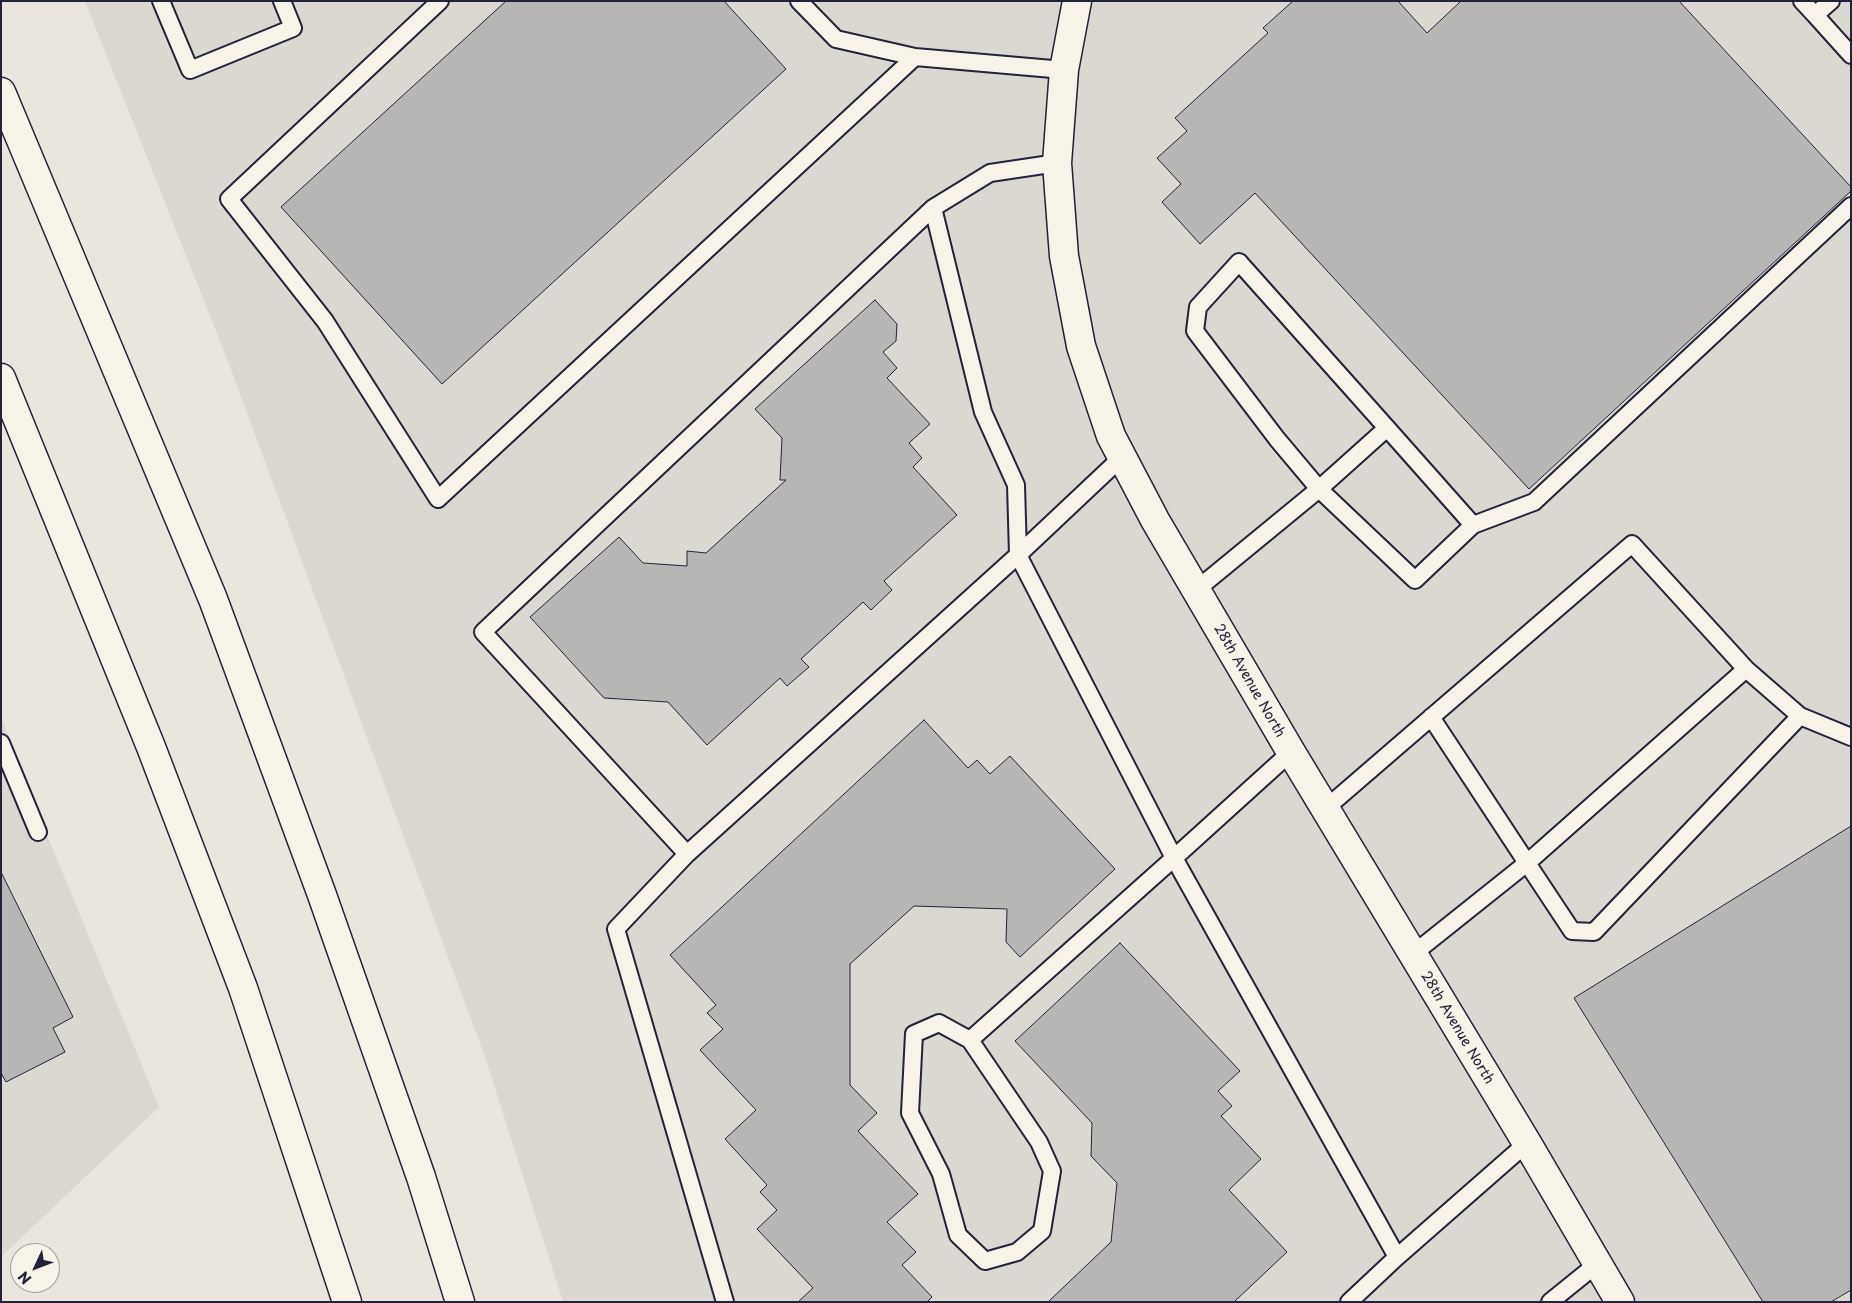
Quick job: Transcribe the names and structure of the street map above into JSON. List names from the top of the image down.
{
  "streets": {
    "main road": ["28th Avenue North"]
  },
  "north": "bottom left"
}
